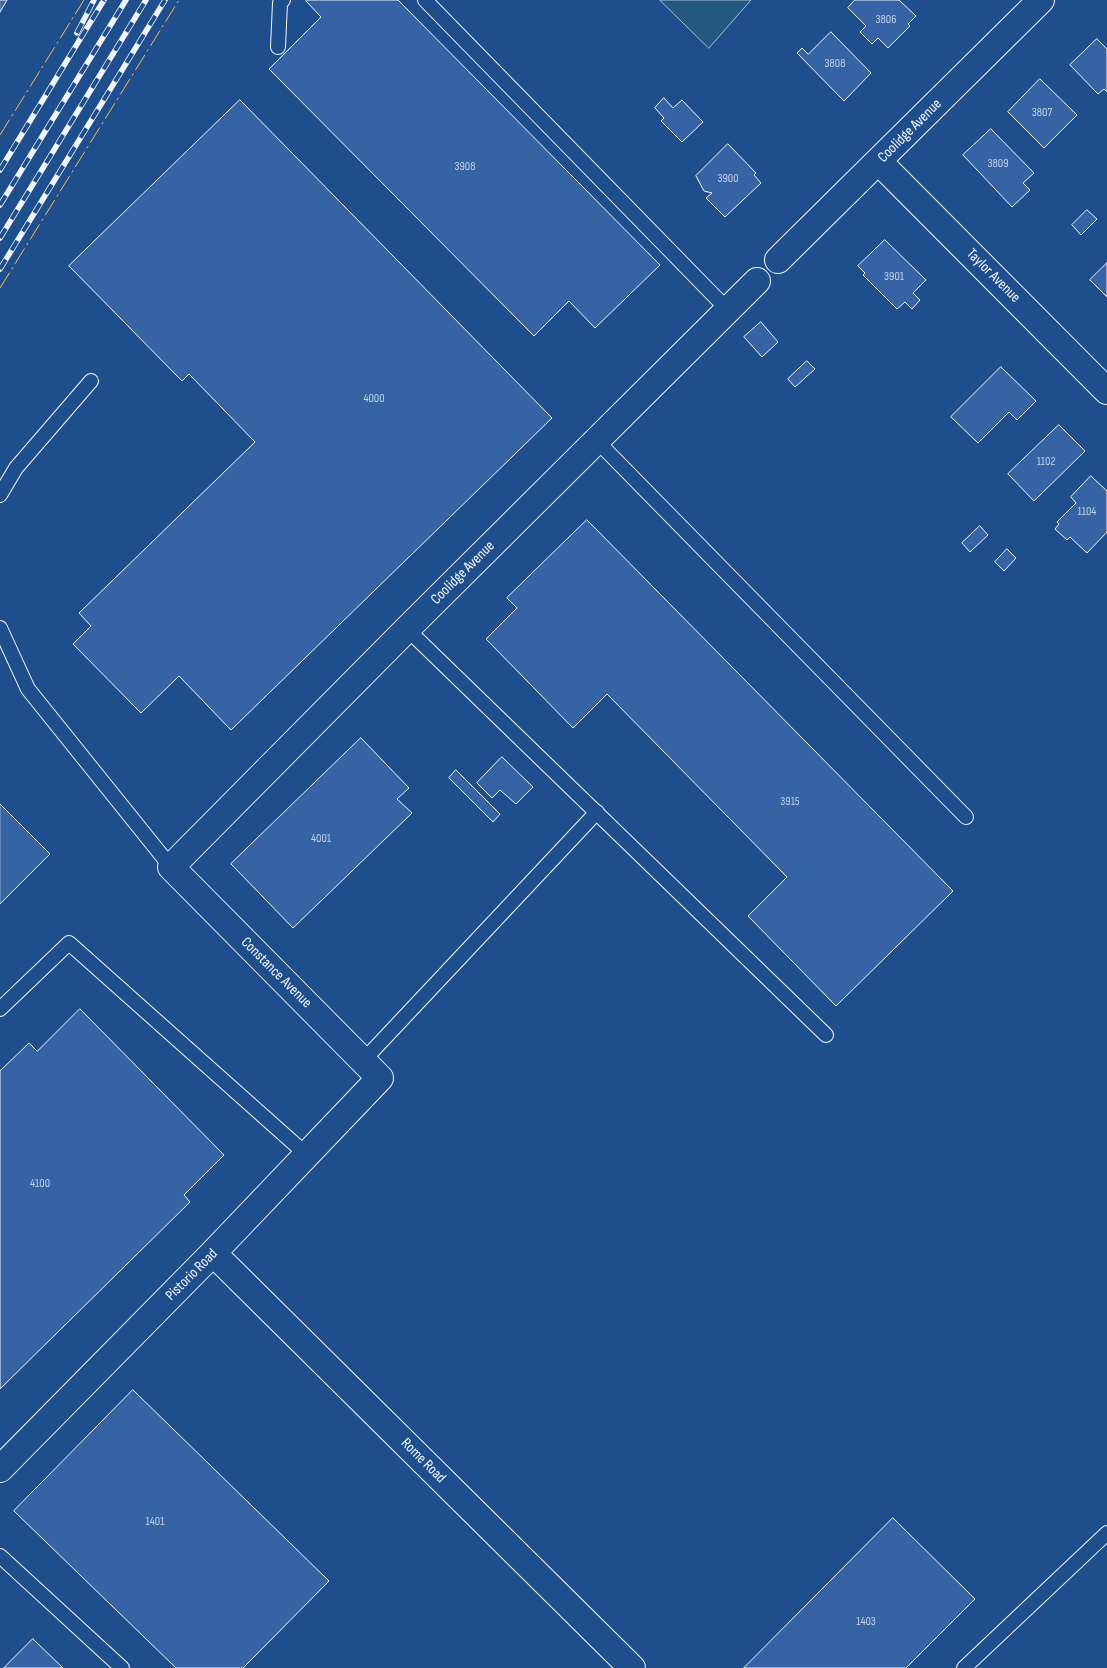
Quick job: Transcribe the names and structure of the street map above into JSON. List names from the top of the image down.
{
  "streets": {
    "street": [
      "Coolidge Avenue",
      "Taylor Avenue",
      "Constance Avenue",
      "Pistorio Road",
      "Rome Road"
    ]
  },
  "crossings": [
    ["Coolidge Avenue", "Taylor Avenue"],
    ["Coolidge Avenue", "Constance Avenue"],
    ["Constance Avenue", "Pistorio Road"],
    ["Pistorio Road", "Rome Road"]
  ],
  "house_numbers": [
    "3806",
    "3808",
    "3807",
    "3809",
    "3908",
    "3900",
    "3901",
    "4000",
    "1102",
    "1104",
    "3915",
    "4001",
    "4100",
    "1401",
    "1403"
  ]
}
